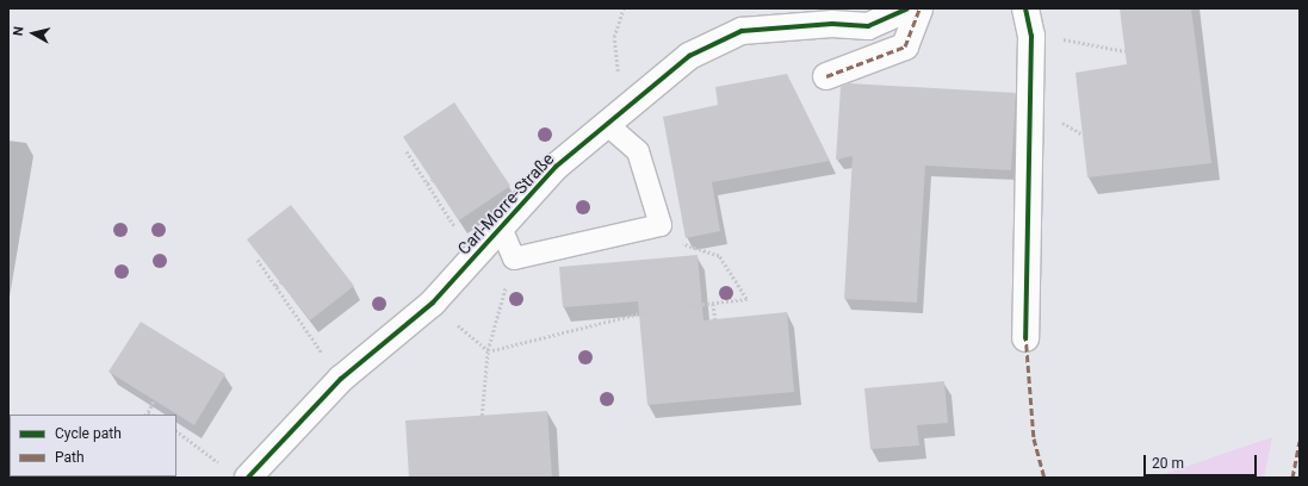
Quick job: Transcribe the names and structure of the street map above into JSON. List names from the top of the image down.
{
  "streets": {
    "street": ["Carl-Morre-Straße"]
  },
  "legend": ["Cycle path", "Path"],
  "scale_bar": "20 m",
  "north": "left"
}
